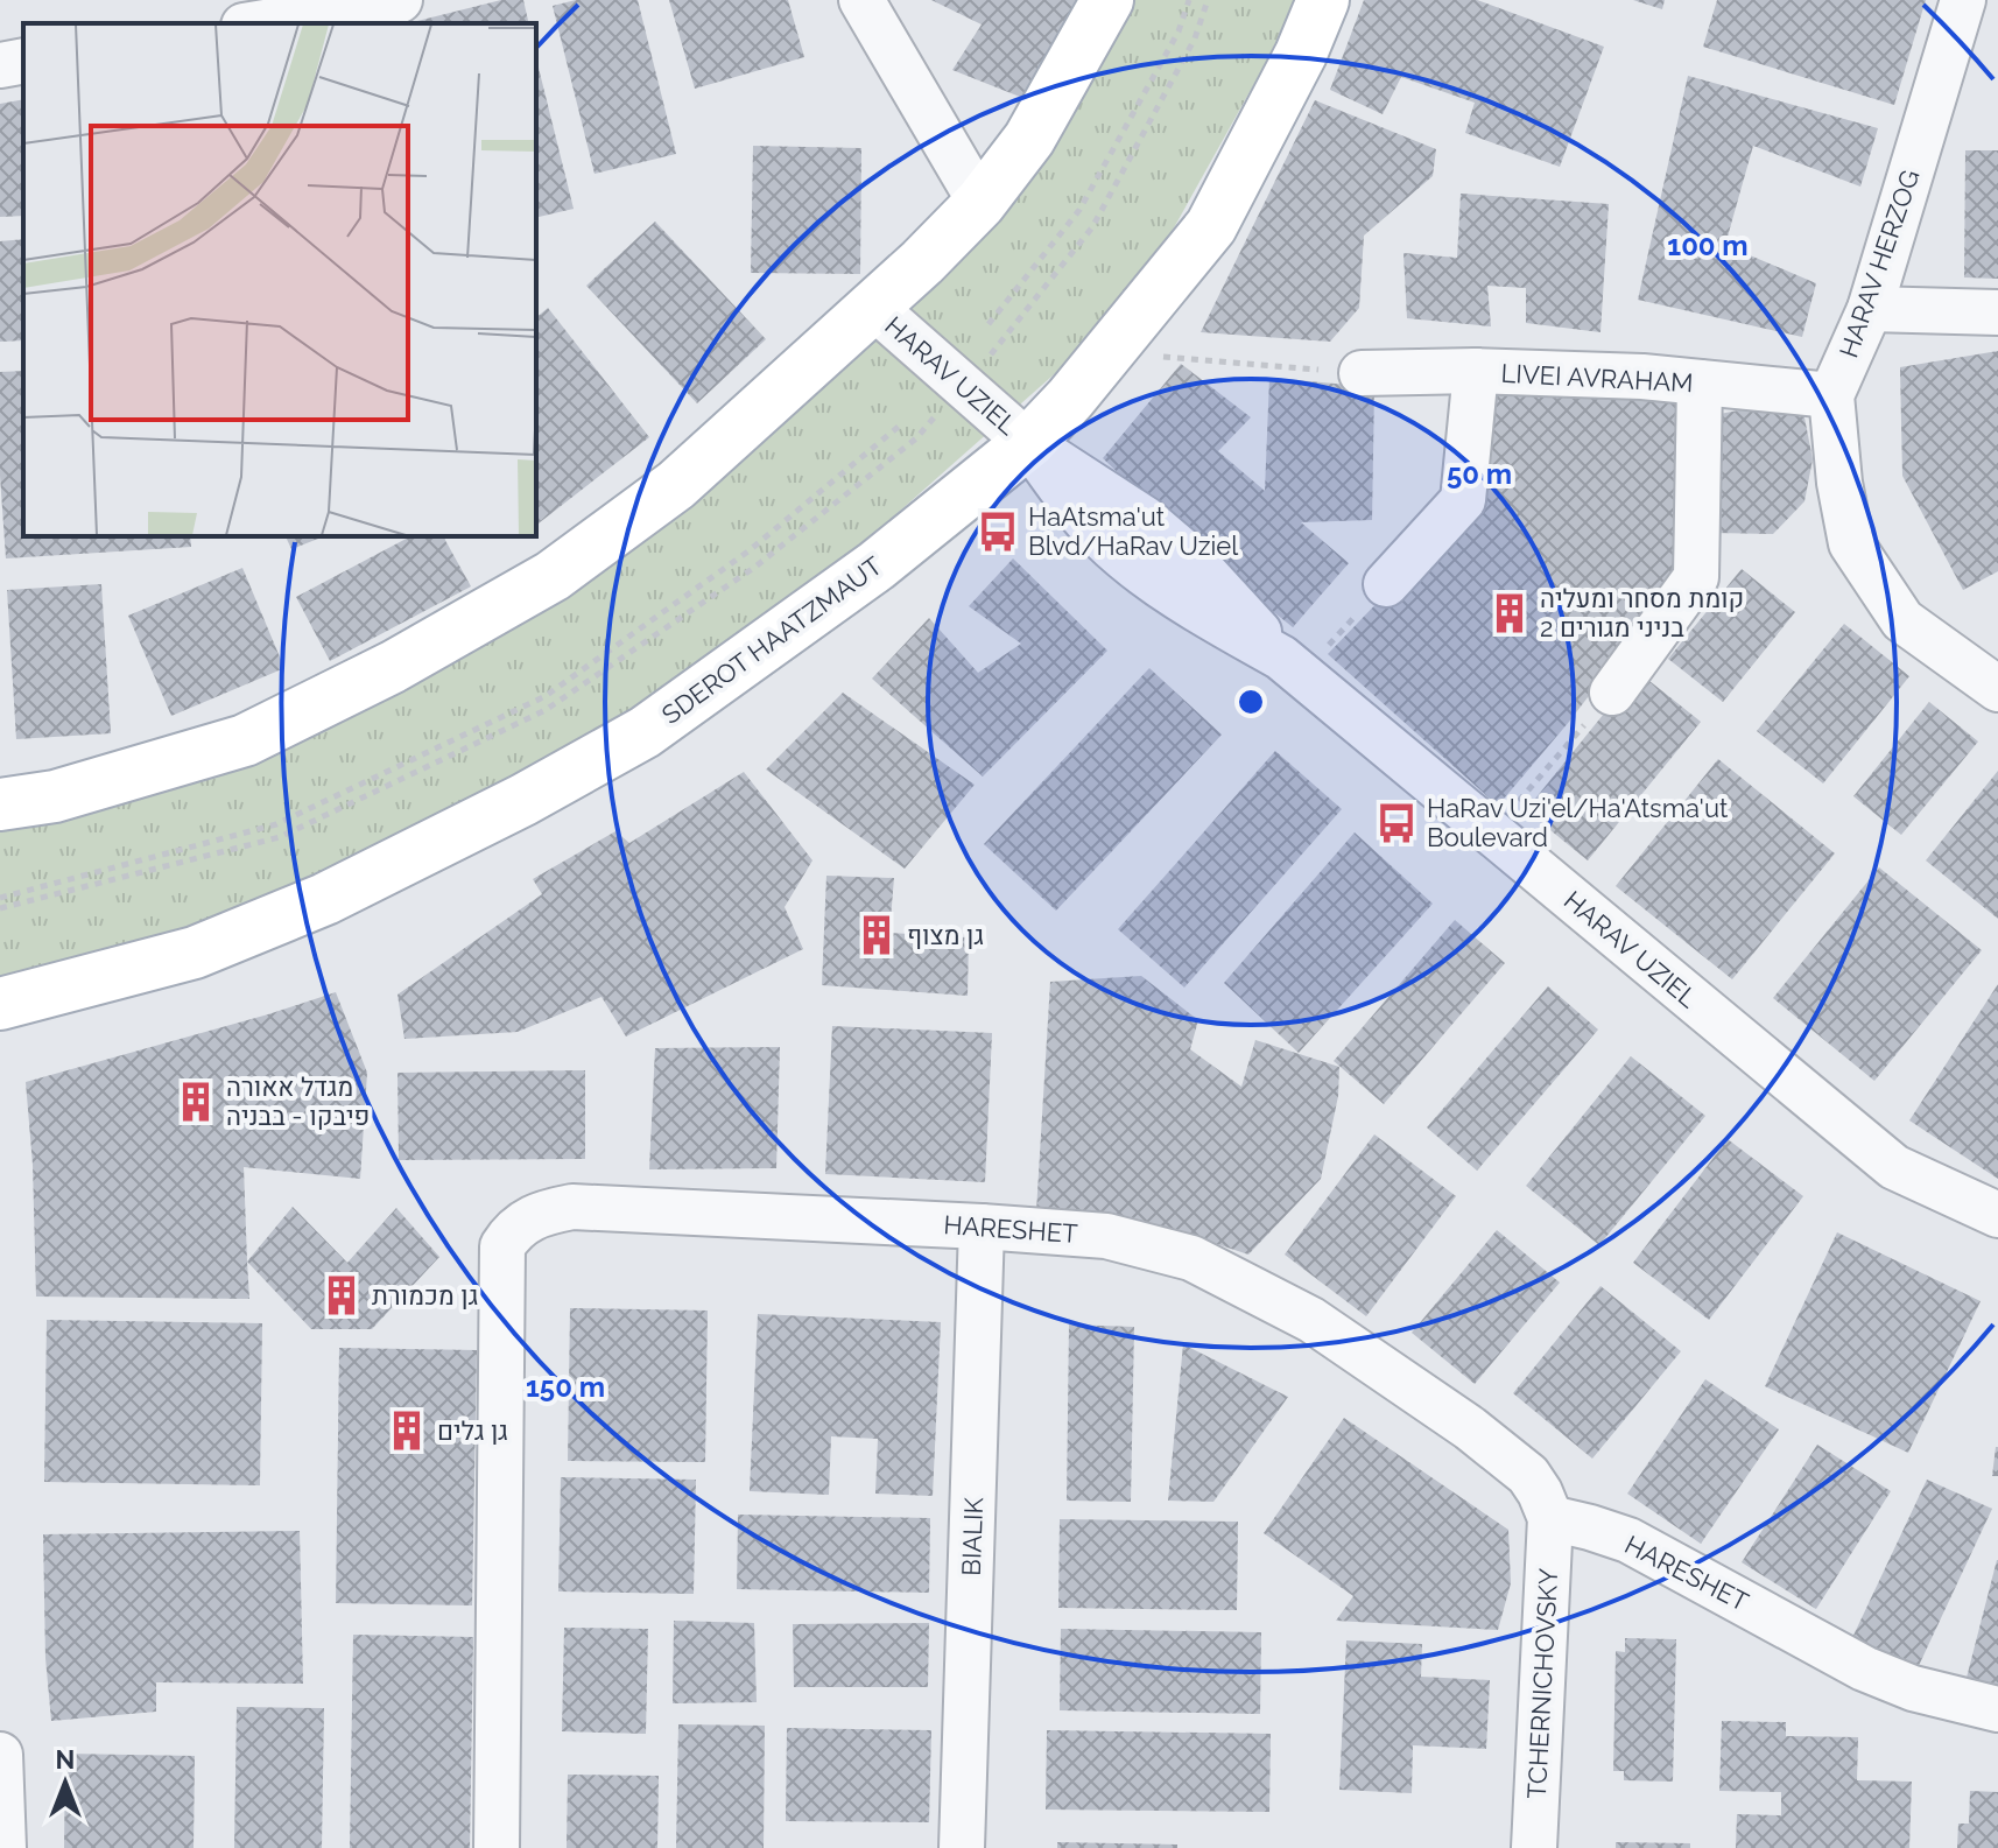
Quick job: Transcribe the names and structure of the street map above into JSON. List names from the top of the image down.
{
  "streets": {
    "main road": ["SDEROT HAATZMAUT"],
    "street": [
      "HARAV HERZOG",
      "HARAV UZIEL",
      "LIVEI AVRAHAM",
      "HARESHET",
      "BIALIK",
      "TCHERNICHOVSKY"
    ]
  },
  "crossings": [
    ["HARAV HERZOG", "LIVEI AVRAHAM"],
    ["HARAV UZIEL", "SDEROT HAATZMAUT"],
    ["HARESHET", "BIALIK"],
    ["HARESHET", "TCHERNICHOVSKY"]
  ],
  "places": {
    "bus stop": ["HaAtsma'ut Blvd/HaRav Uziel", "HaRav Uzi'el/Ha'Atsma'ut Boulevard"],
    "building": [
      "קומת מסחר ומעליה 2 בניני מגורים",
      "גן מצוף",
      "מגדל אאורה פיבקו - בבניה",
      "גן מכמורת",
      "גן גלים"
    ]
  },
  "north": "top",
  "rings": ["100 m", "50 m", "150 m"]
}
